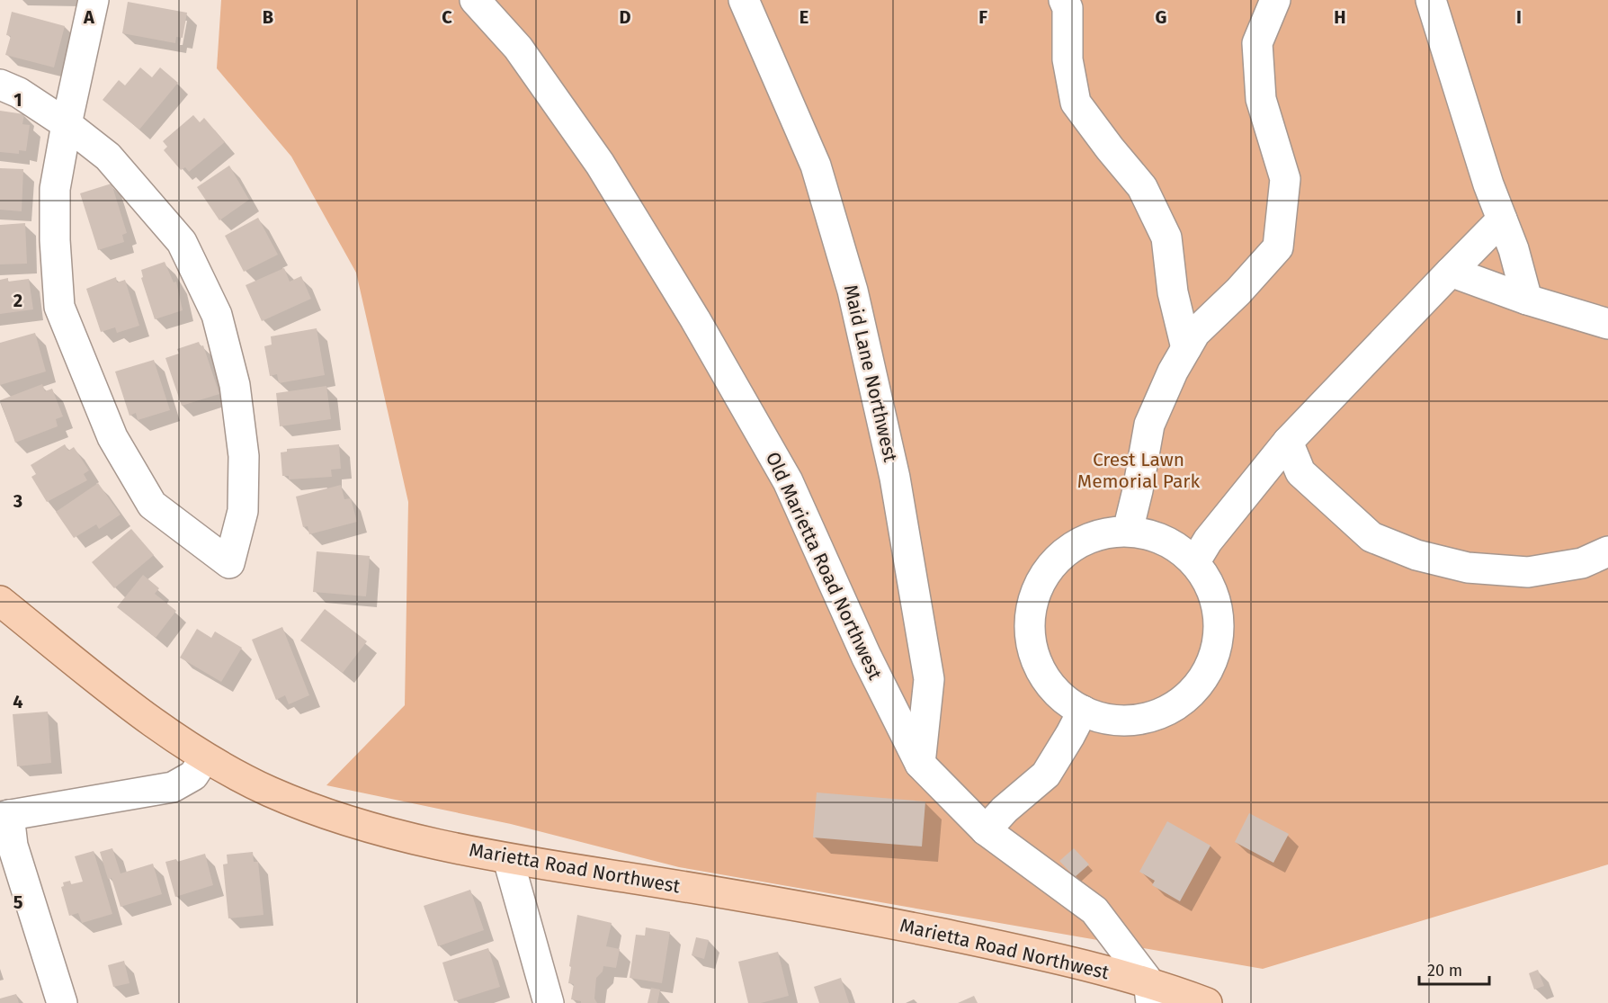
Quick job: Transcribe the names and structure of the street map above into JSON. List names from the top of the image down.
{
  "streets": {
    "main road": ["Marietta Road Northwest"],
    "street": ["Maid Lane Northwest", "Old Marietta Road Northwest"]
  },
  "crossings": [
    ["Maid Lane Northwest", "Old Marietta Road Northwest"],
    ["Old Marietta Road Northwest", "Marietta Road Northwest"]
  ],
  "parks": ["Crest Lawn Memorial Park"],
  "scale_bar": "20 m",
  "grid": {
    "columns": [
      "A",
      "B",
      "C",
      "D",
      "E",
      "F",
      "G",
      "H",
      "I"
    ],
    "rows": [
      "1",
      "2",
      "3",
      "4",
      "5"
    ]
  }
}
